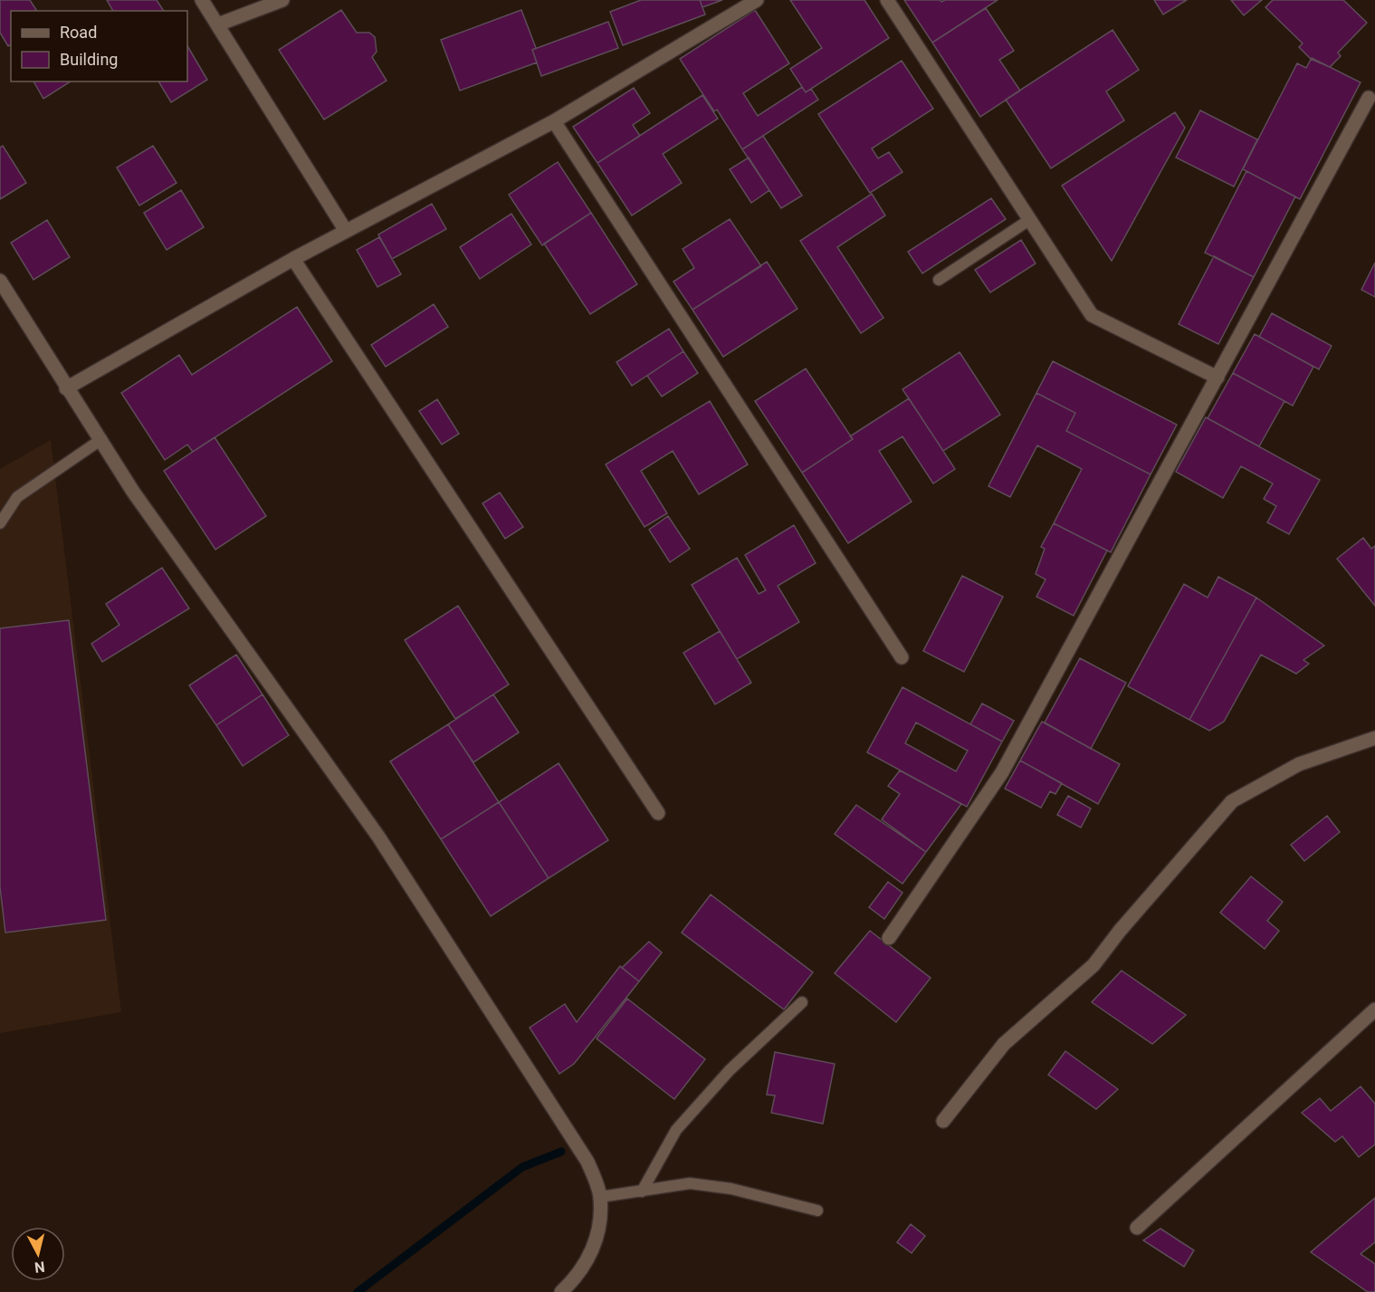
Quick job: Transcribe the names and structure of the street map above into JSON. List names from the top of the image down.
{
  "legend": ["Road", "Building"],
  "north": "bottom"
}
